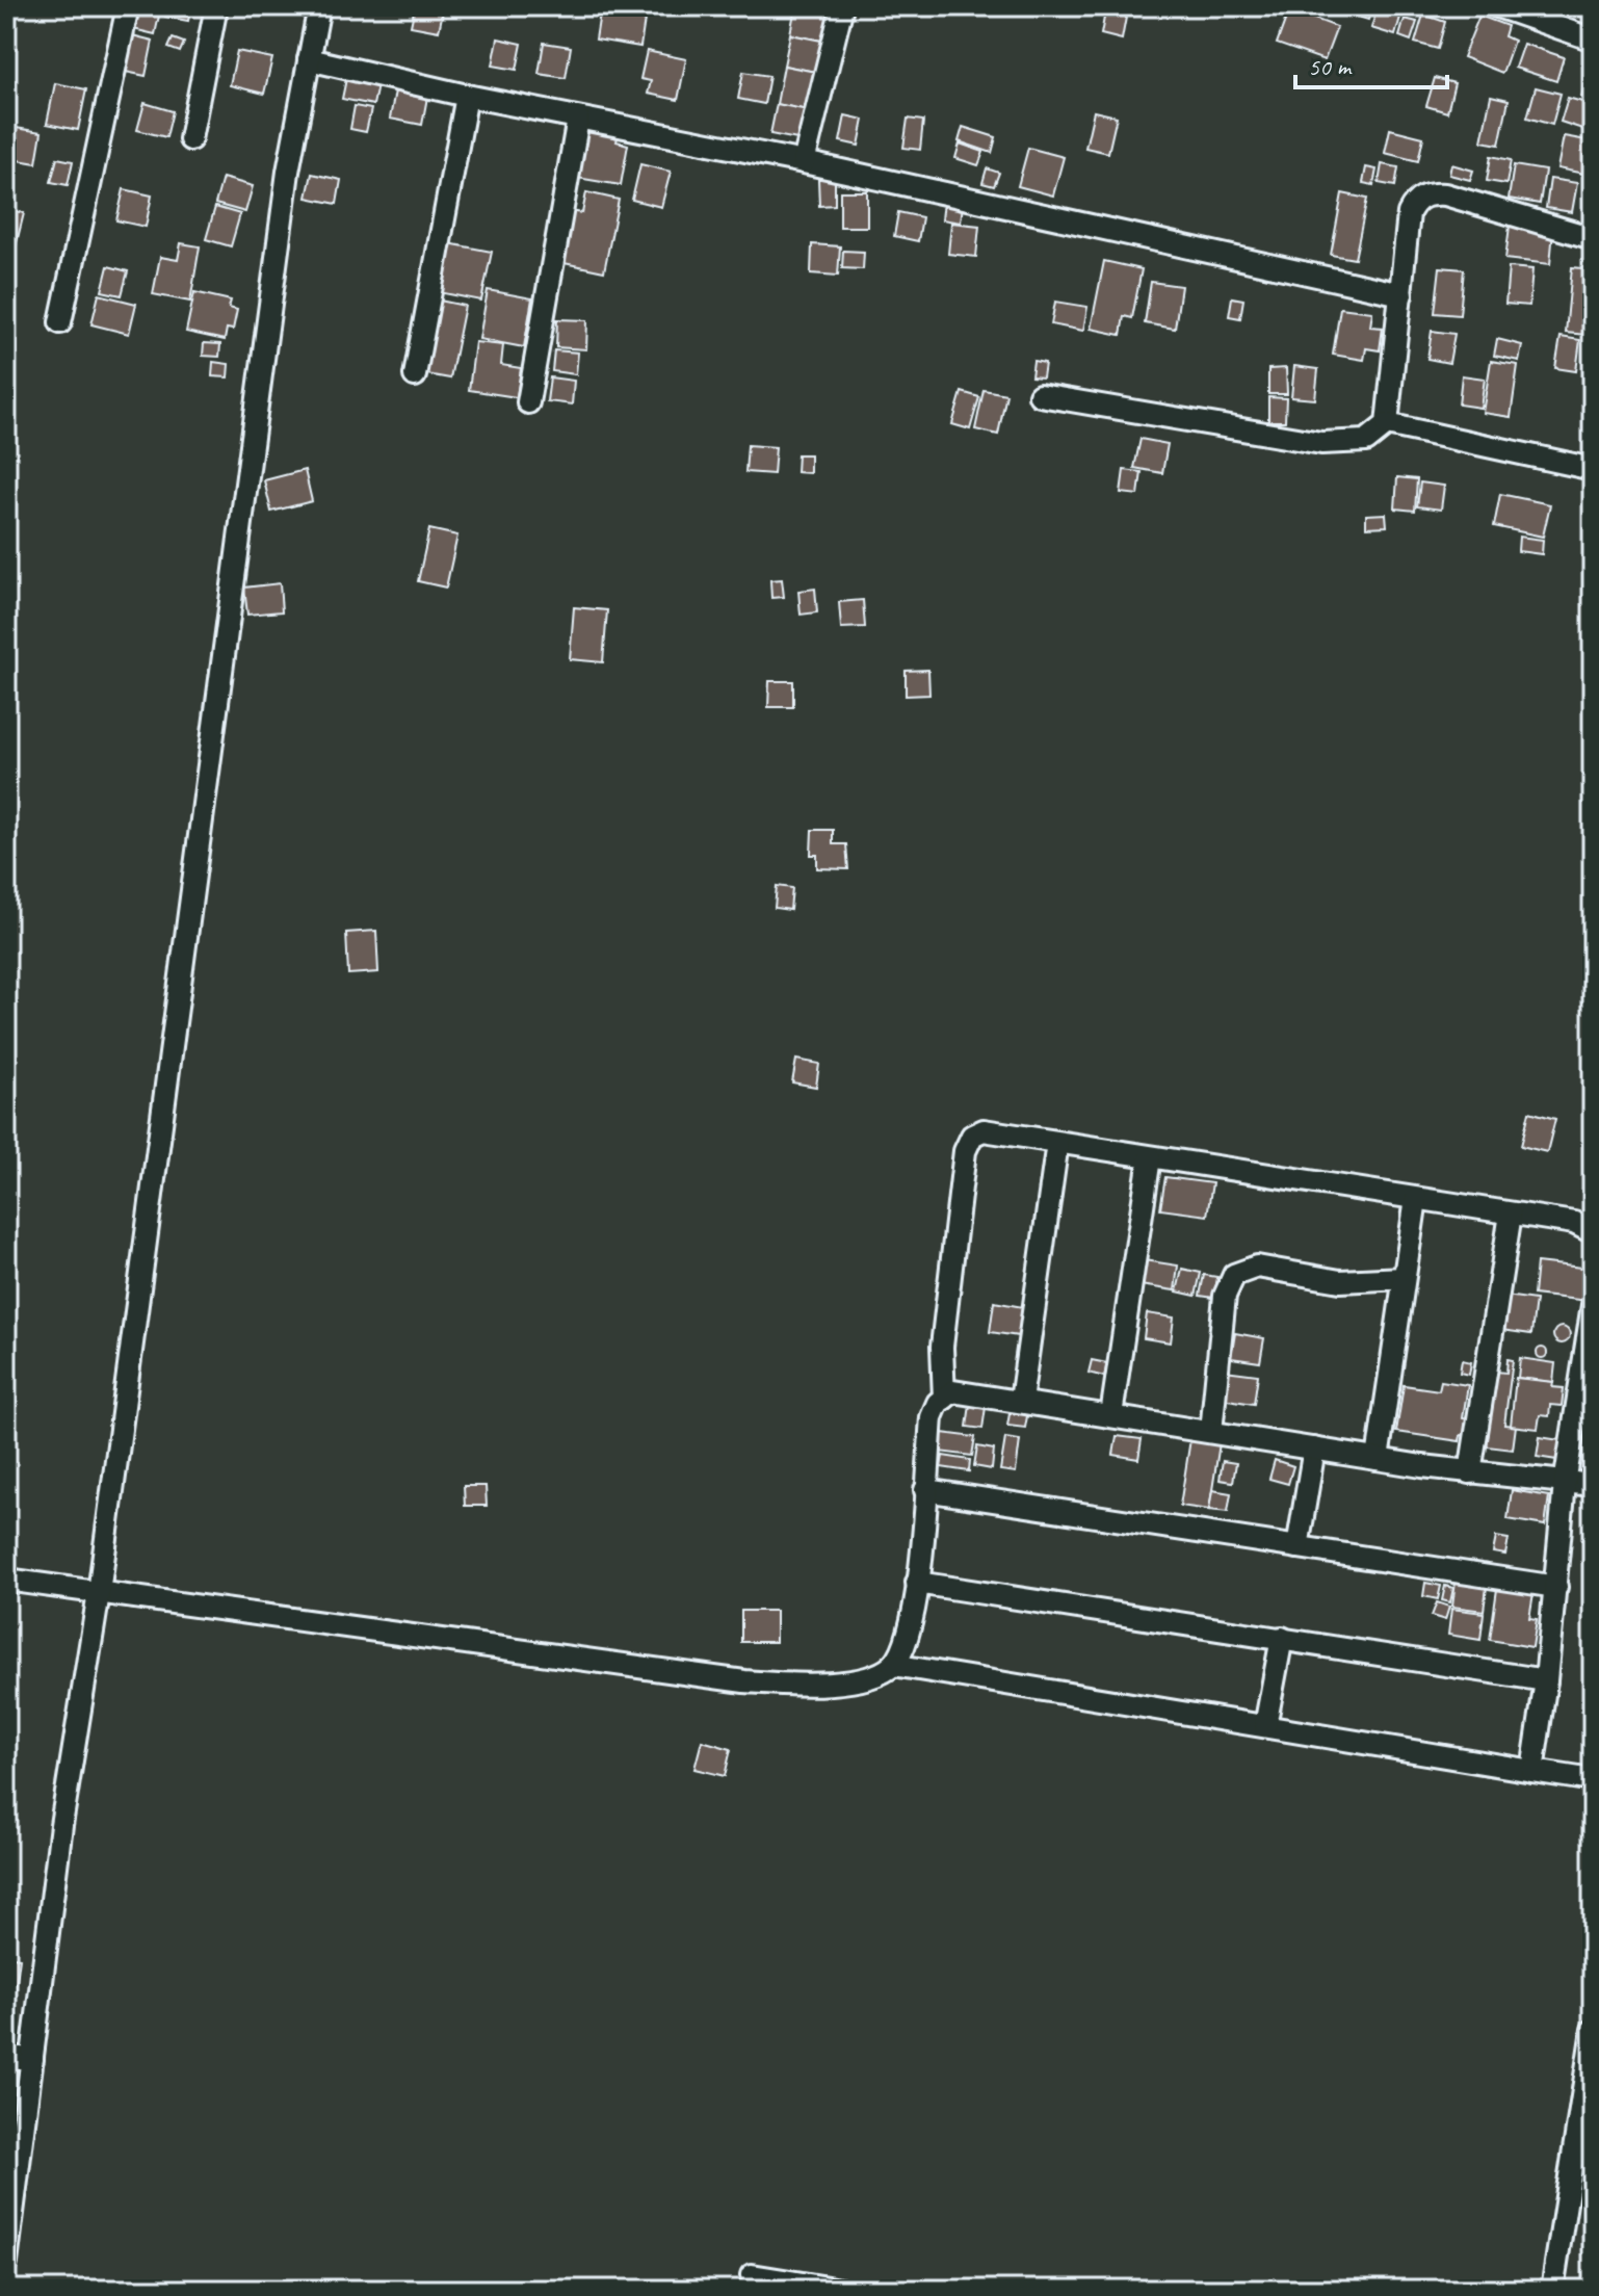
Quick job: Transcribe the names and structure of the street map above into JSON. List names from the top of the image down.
{
  "scale_bar": "50 m"
}
